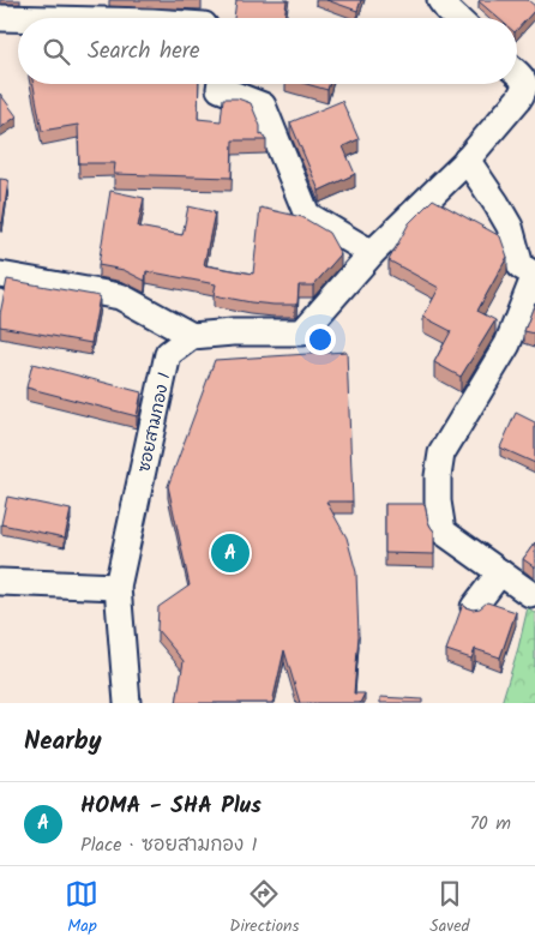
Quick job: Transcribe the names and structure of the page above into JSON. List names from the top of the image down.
{
  "streets": {
    "street": ["ซอยสามกอง 1"]
  },
  "page": {
    "search": "Search here",
    "pins": "A",
    "heading": "Nearby",
    "list": [
      {
        "mark": "A",
        "name": "HOMA - SHA Plus",
        "note": "Place · ซอยสามกอง 1",
        "value": "70 m"
      }
    ],
    "nav": ["Map", "Directions", "Saved"]
  }
}
